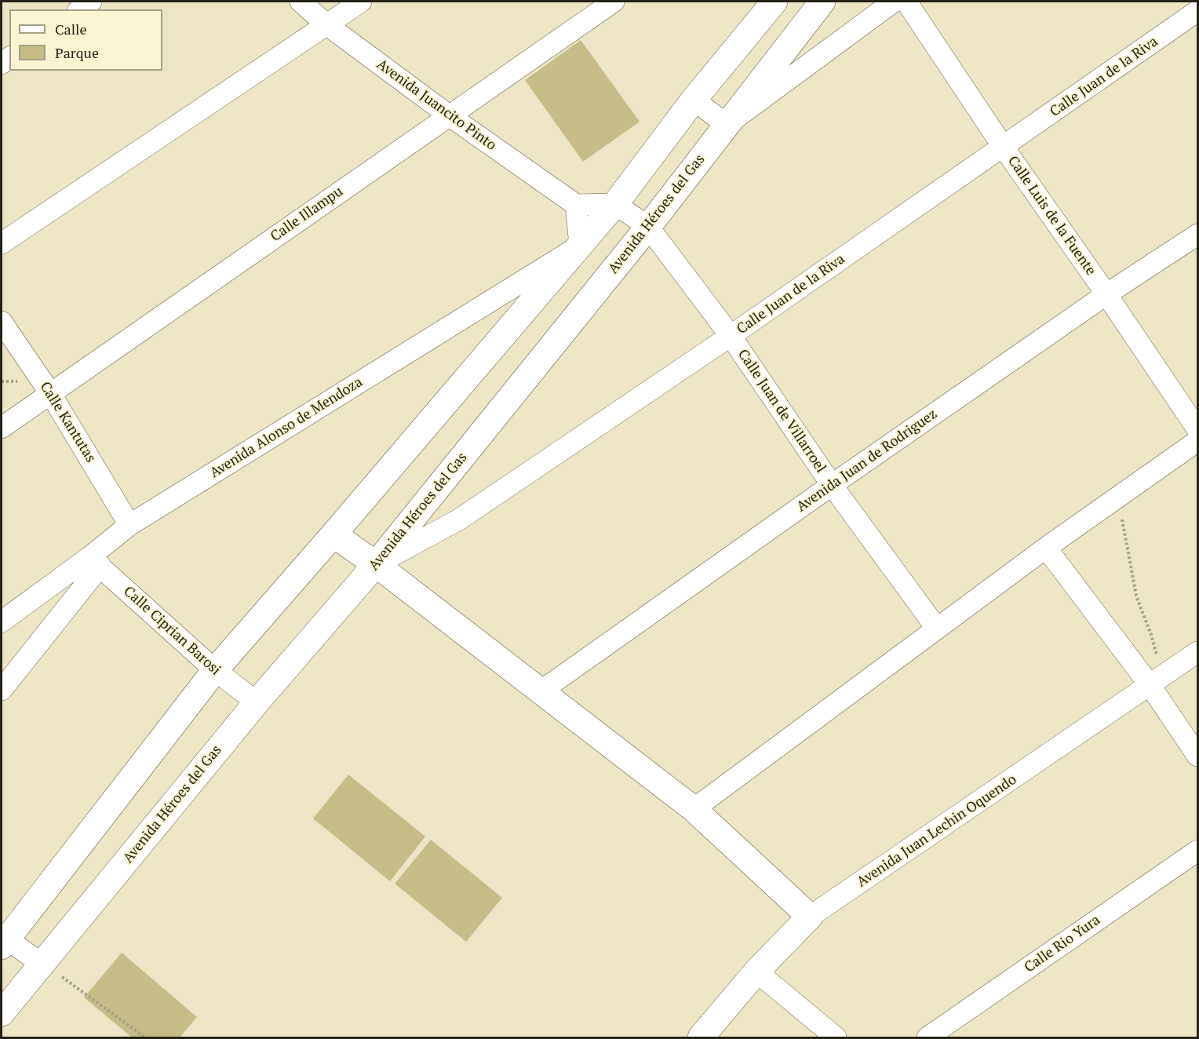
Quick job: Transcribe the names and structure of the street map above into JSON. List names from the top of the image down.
{
  "streets": {
    "street": [
      "Calle Juan de la Riva",
      "Avenida Juancito Pinto",
      "Calle Illampu",
      "Avenida Héroes del Gas",
      "Calle Luis de la Fuente",
      "Calle Juan de Villarroel",
      "Calle Kantutas",
      "Avenida Alonso de Mendoza",
      "Avenida Juan de Rodriguez",
      "Calle Ciprian Barosi",
      "Avenida Juan Lechin Oquendo",
      "Calle Rio Yura"
    ]
  },
  "crossings": [
    ["Calle Juan de la Riva", "Avenida Héroes del Gas"],
    ["Calle Juan de la Riva", "Calle Luis de la Fuente"],
    ["Calle Juan de la Riva", "Calle Juan de Villarroel"],
    ["Avenida Juancito Pinto", "Calle Illampu"],
    ["Calle Illampu", "Calle Kantutas"],
    ["Avenida Héroes del Gas", "Calle Juan de Villarroel"],
    ["Avenida Héroes del Gas", "Calle Ciprian Barosi"],
    ["Calle Luis de la Fuente", "Avenida Juan de Rodriguez"],
    ["Calle Juan de Villarroel", "Avenida Juan de Rodriguez"],
    ["Calle Kantutas", "Avenida Alonso de Mendoza"],
    ["Avenida Alonso de Mendoza", "Calle Ciprian Barosi"]
  ],
  "legend": ["Calle", "Parque"]
}
